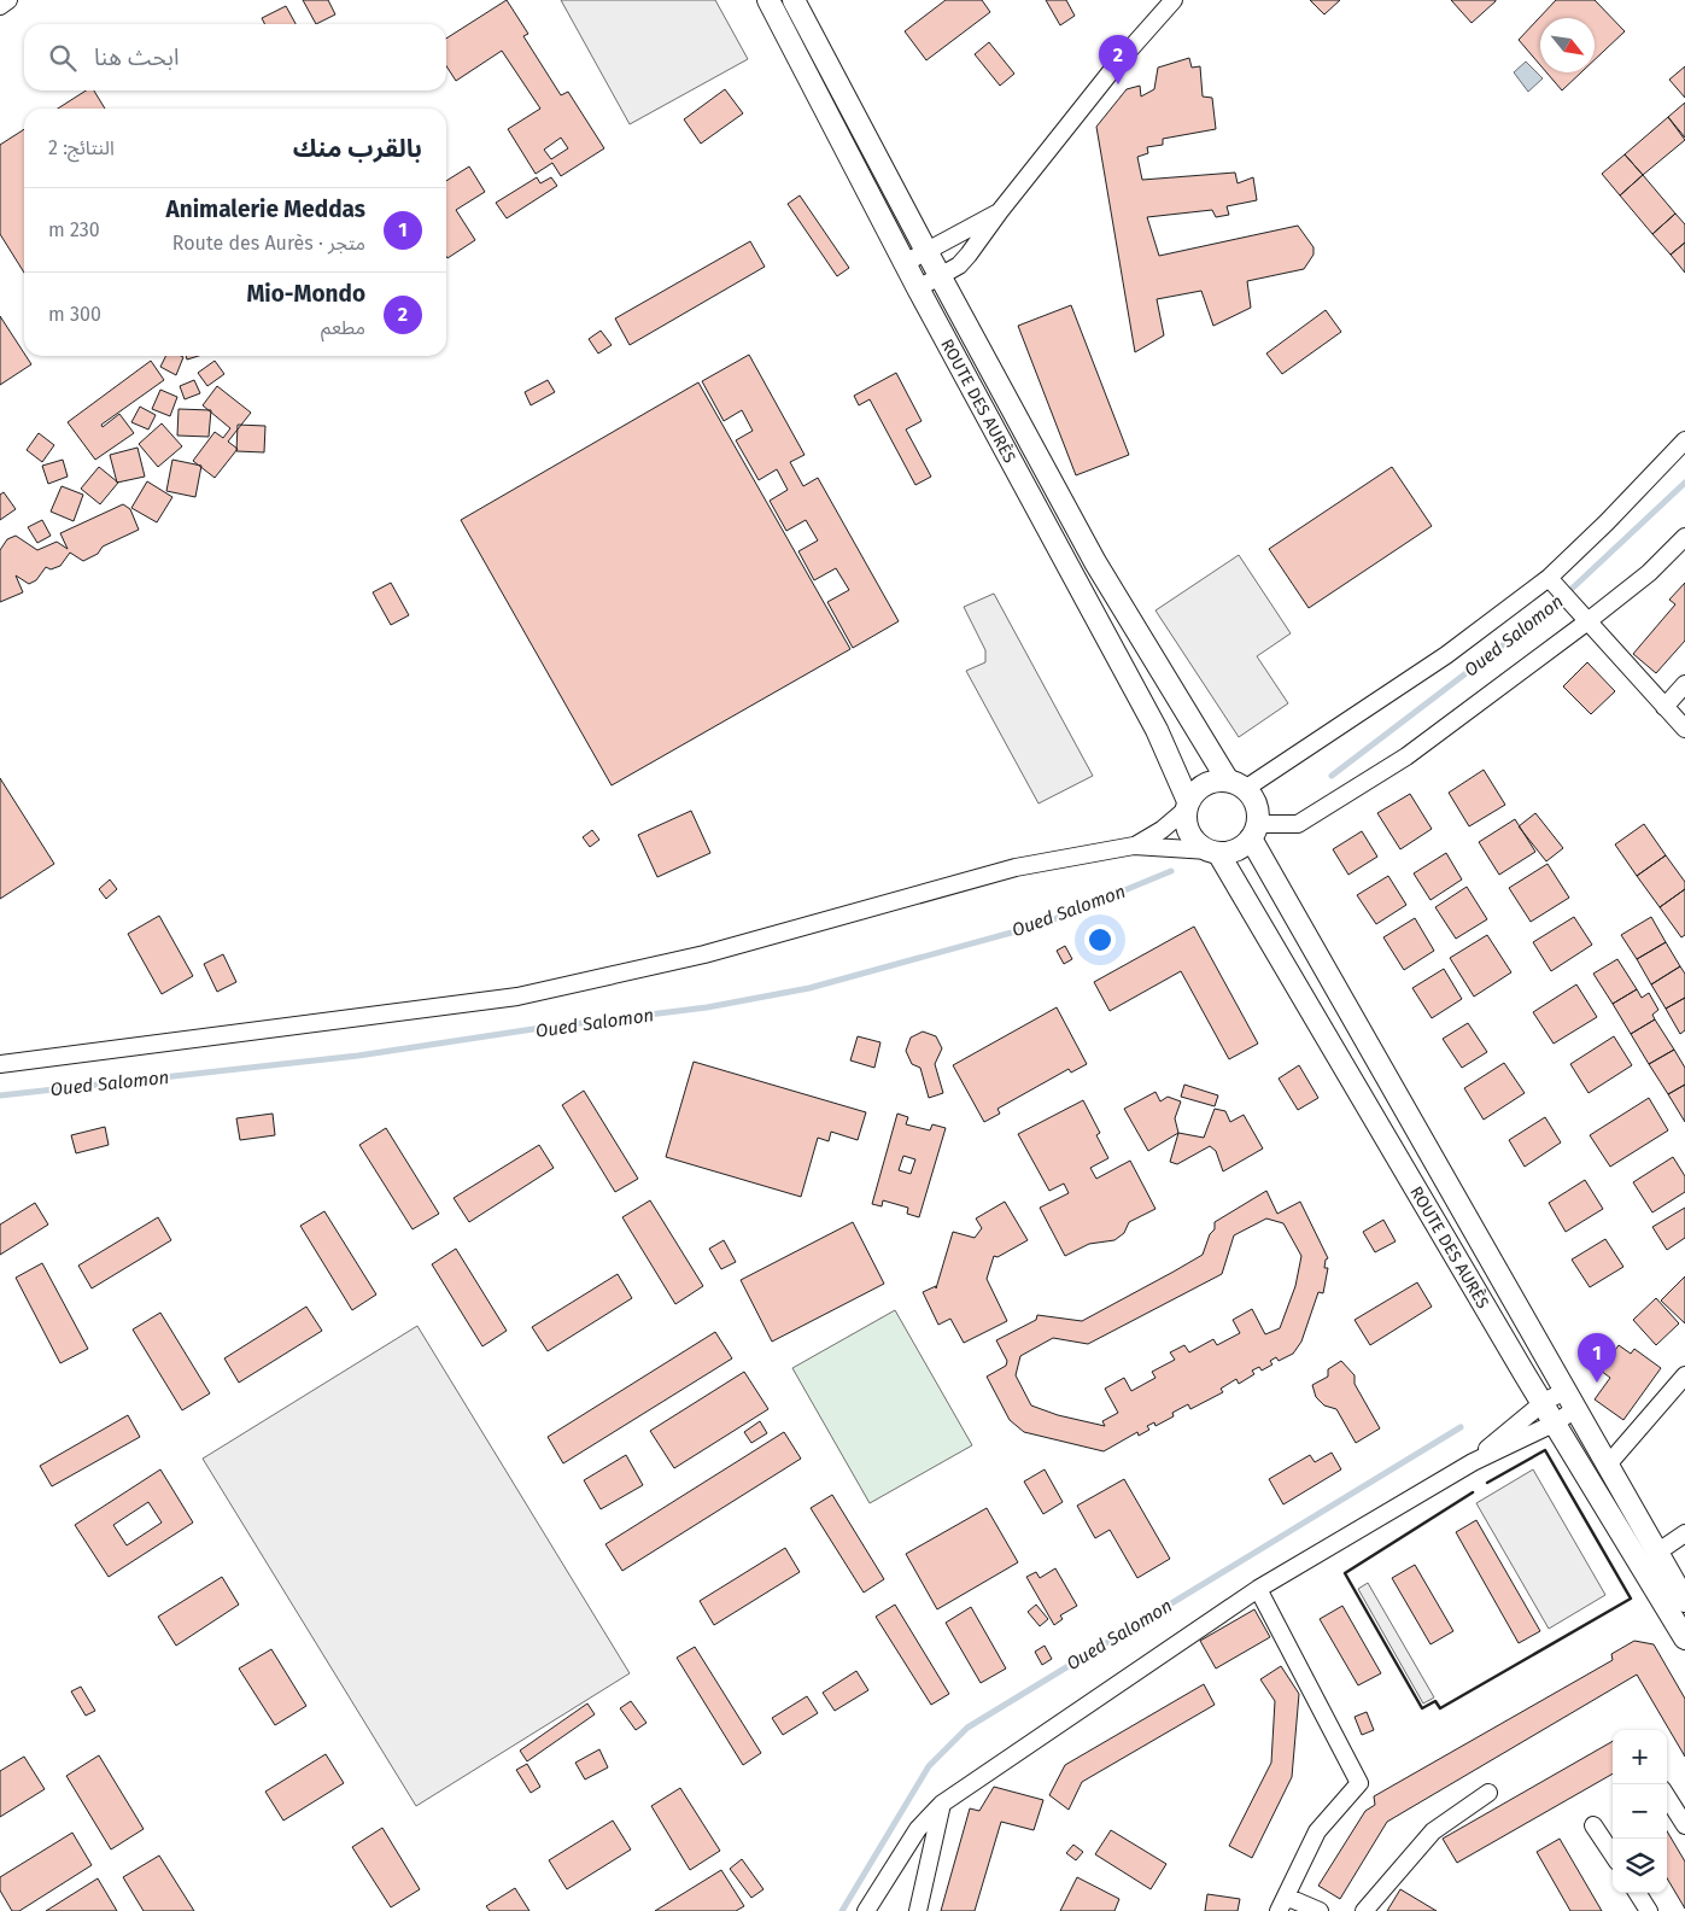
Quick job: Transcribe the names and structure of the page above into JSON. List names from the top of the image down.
{
  "streets": {
    "street": ["ROUTE DES AURÈS"]
  },
  "water": ["Oued Salomon"],
  "north": "bottom right",
  "page": {
    "search": "ابحث هنا",
    "pins": ["2", "1"],
    "heading": ["بالقرب منك", "النتائج: 2"],
    "list": [
      {
        "mark": "1",
        "name": "Animalerie Meddas",
        "note": "متجر · Route des Aurès",
        "value": "230 m"
      },
      {
        "mark": "2",
        "name": "Mio-Mondo",
        "note": "مطعم",
        "value": "300 m"
      }
    ],
    "map_buttons": ["+", "−"]
  }
}
